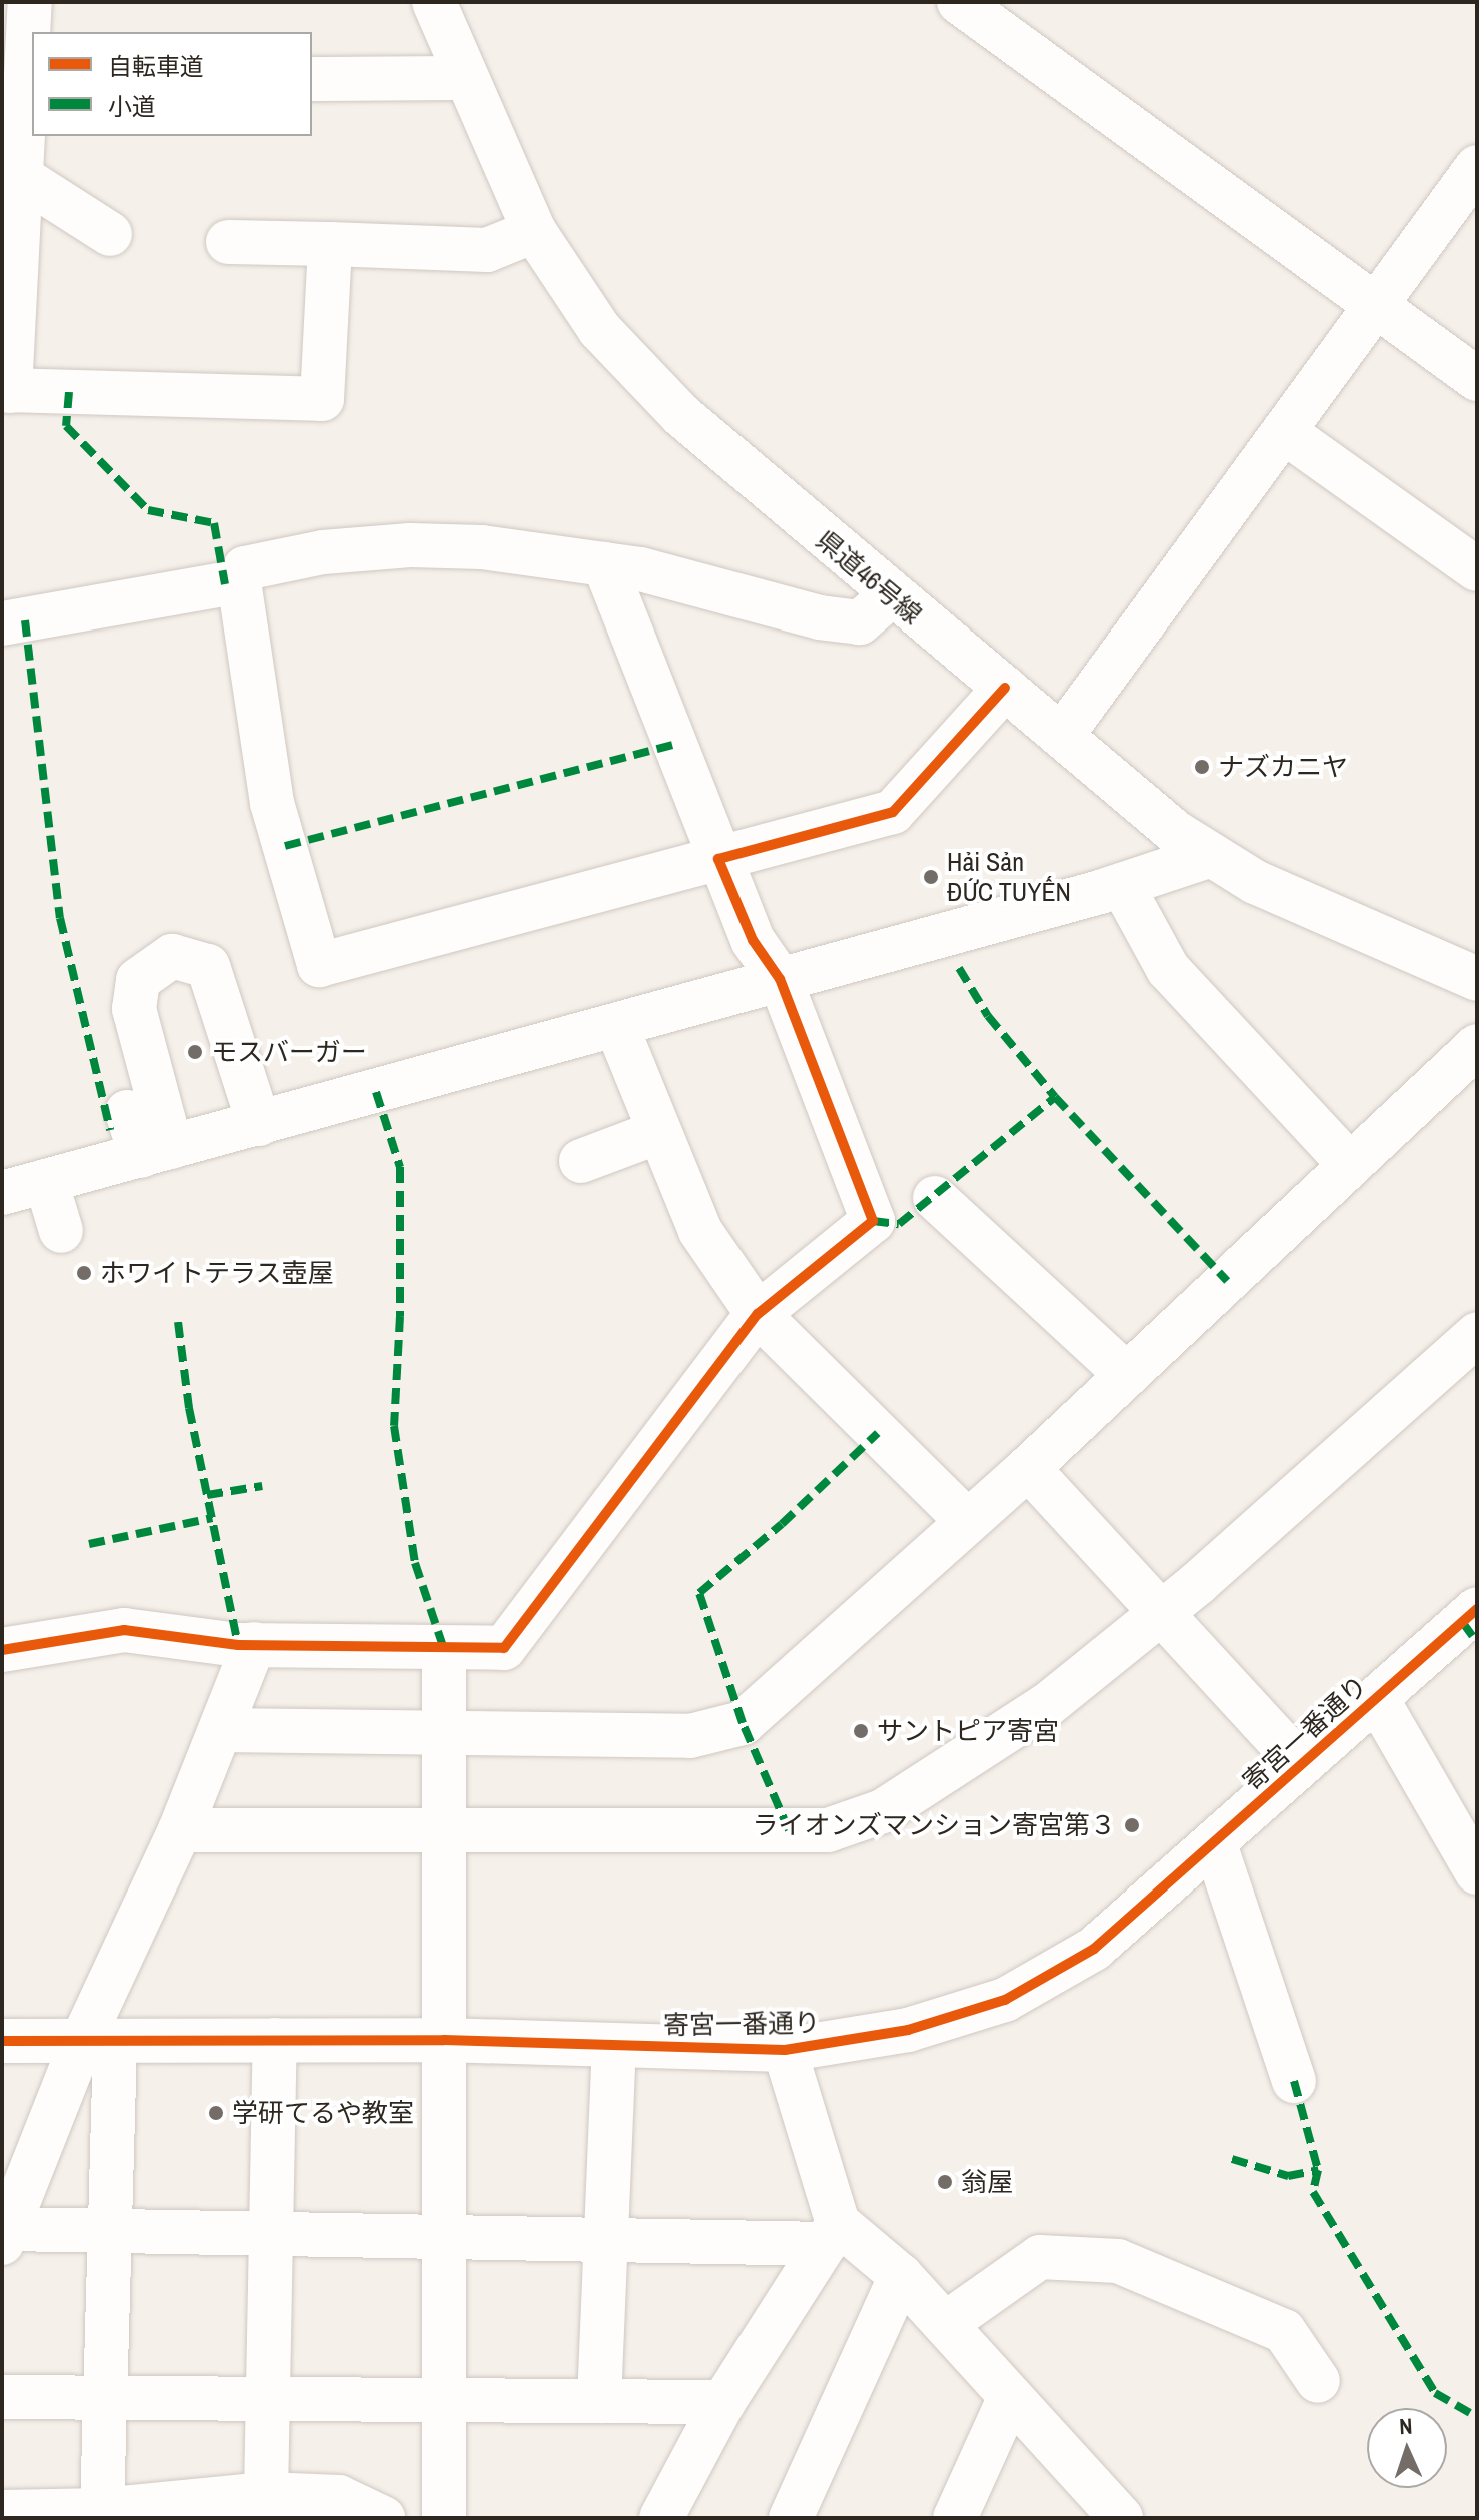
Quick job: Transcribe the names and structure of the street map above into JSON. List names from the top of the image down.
{
  "streets": {
    "street": ["県道46号線", "寄宮一番通り"]
  },
  "places": [
    "ナズカニヤ",
    "Hải Sản ĐỨC TUYẾN",
    "モスバーガー",
    "ホワイトテラス壺屋",
    "サントピア寄宮",
    "ライオンズマンション寄宮第３",
    "学研てるや教室",
    "翁屋"
  ],
  "legend": ["自転車道", "小道"],
  "north": "top"
}
